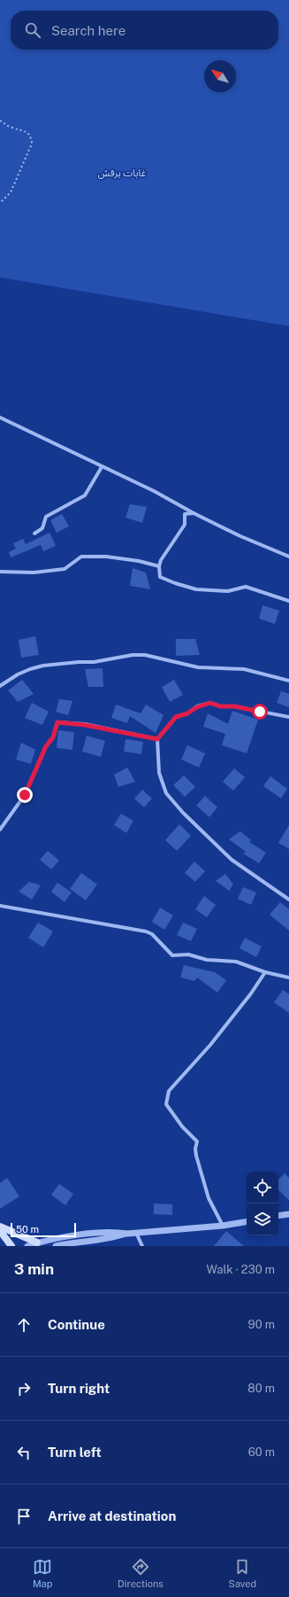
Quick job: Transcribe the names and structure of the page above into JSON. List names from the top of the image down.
{
  "parks": ["غابات برقش"],
  "scale_bar": "50 m",
  "north": "top left",
  "page": {
    "search": "Search here",
    "scale": "50 m",
    "heading": ["3 min", "Walk · 230 m"],
    "list": [
      ["Continue", "90 m"],
      ["Turn right", "80 m"],
      ["Turn left", "60 m"],
      "Arrive at destination"
    ],
    "nav": ["Map", "Directions", "Saved"]
  }
}
